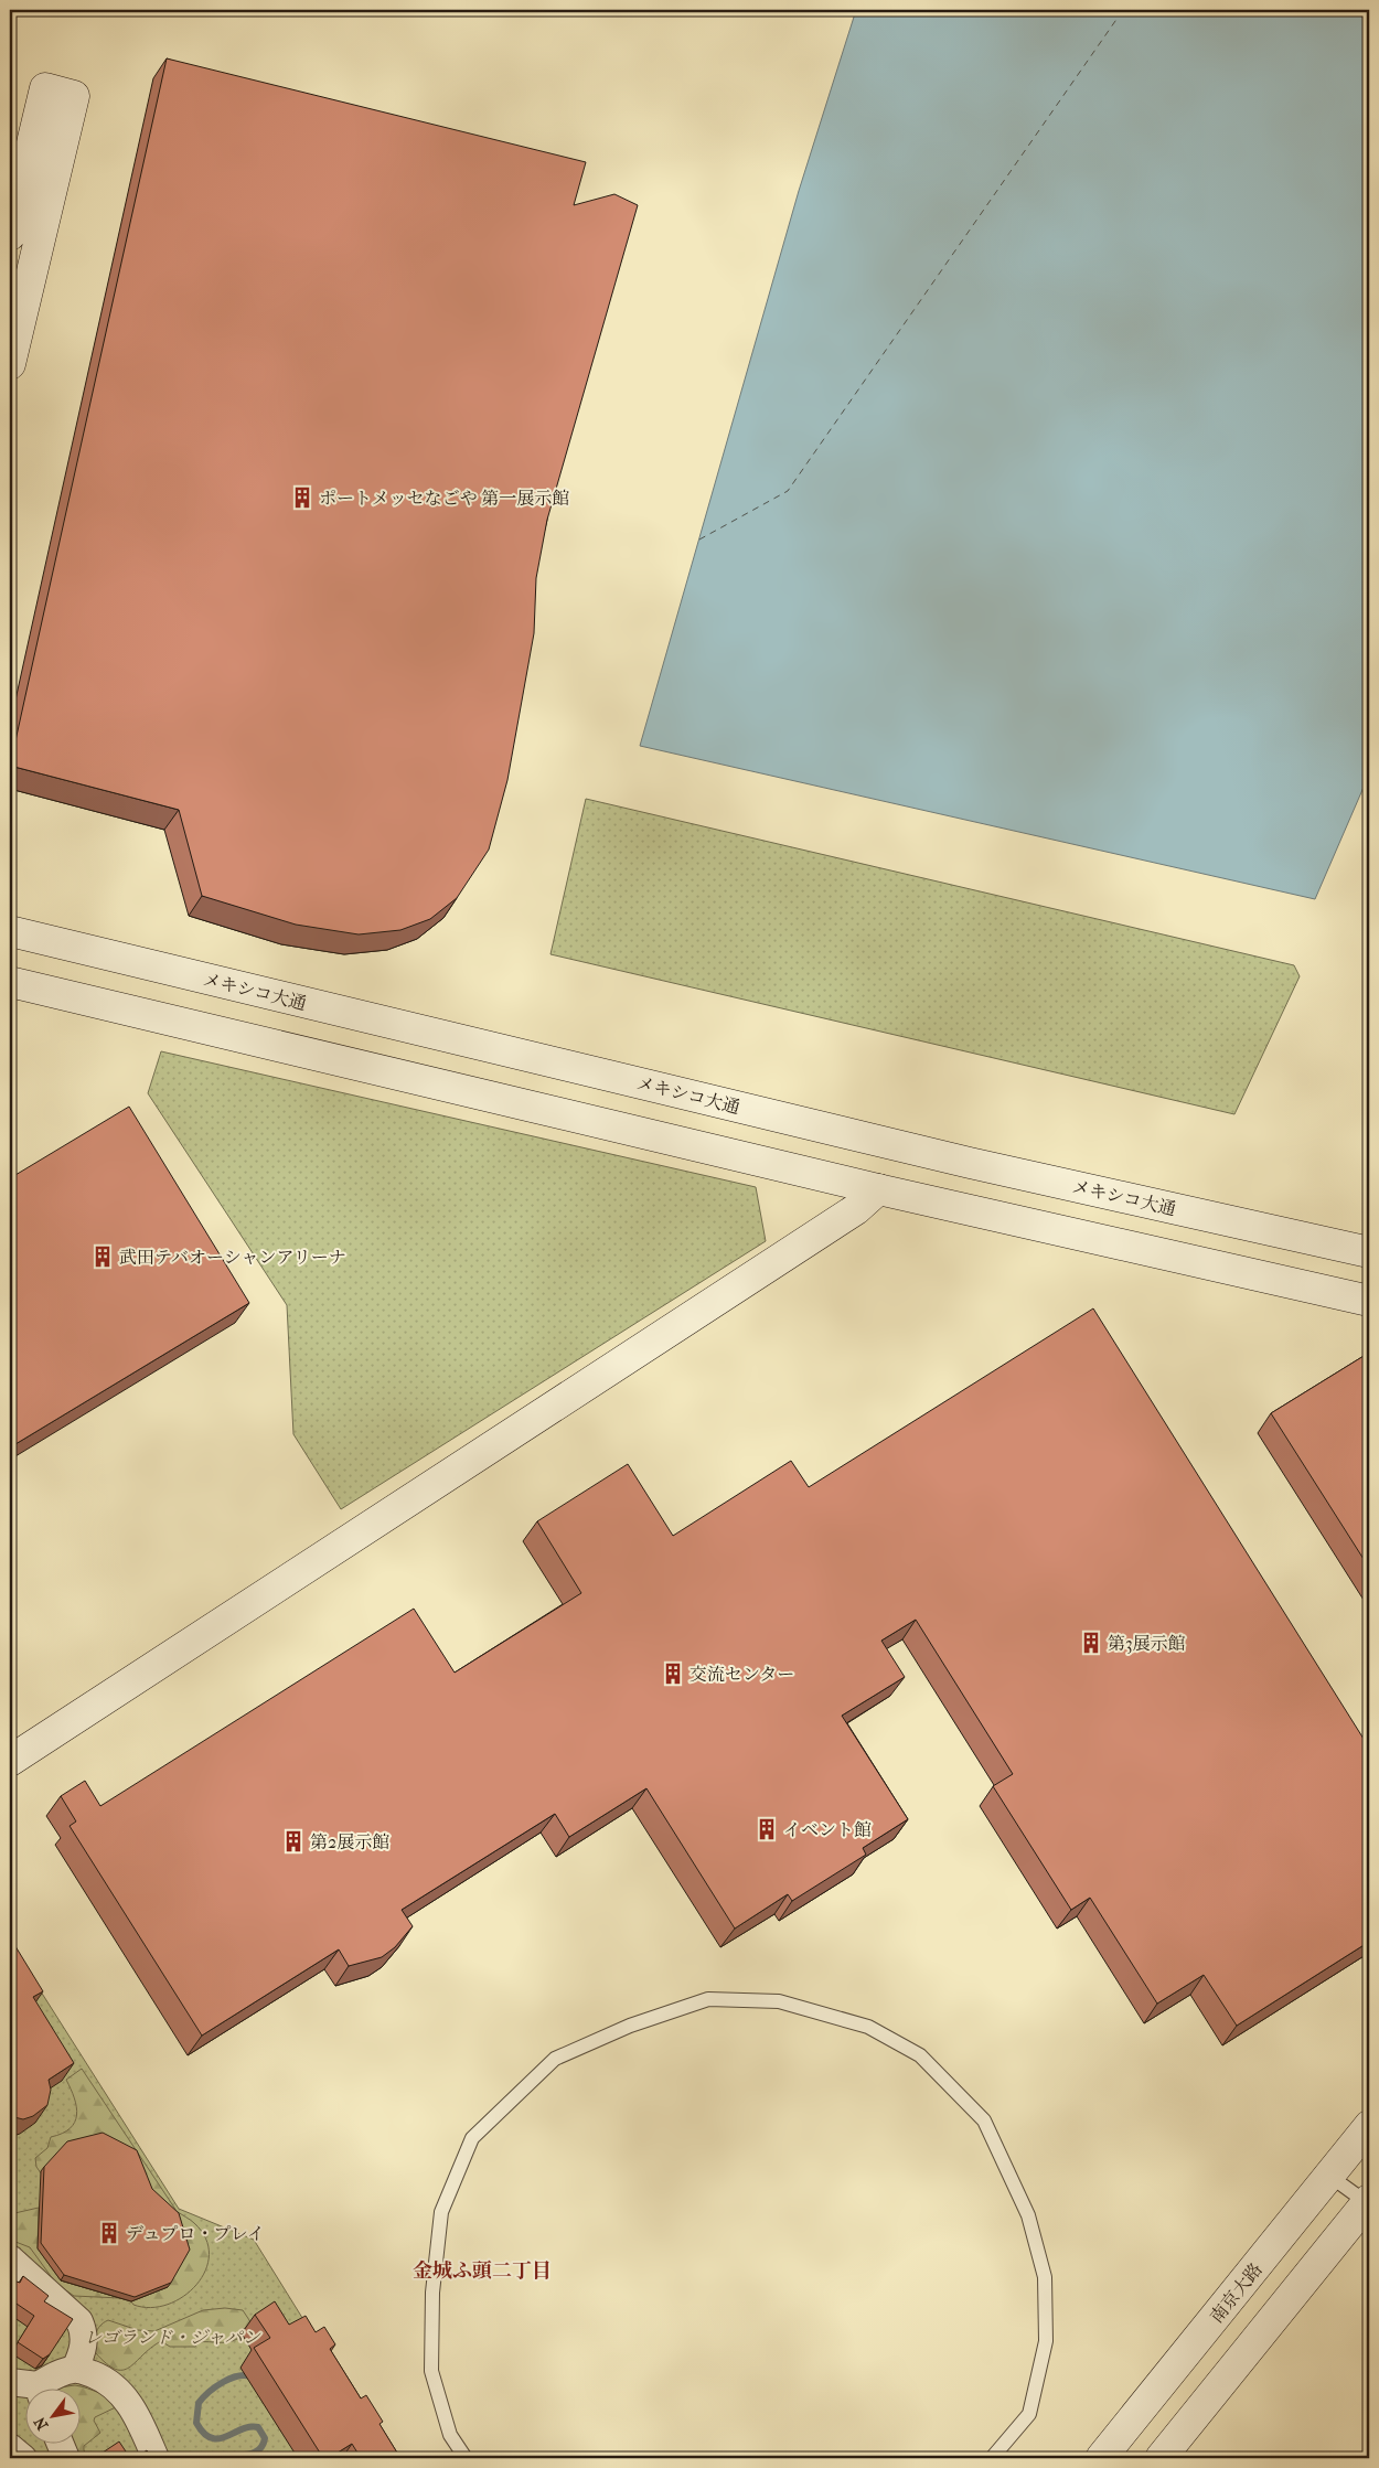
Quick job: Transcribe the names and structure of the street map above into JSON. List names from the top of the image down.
{
  "streets": {
    "street": ["メキシコ大通", "南京大路"]
  },
  "districts": ["金城ふ頭二丁目"],
  "parks": ["レゴランド・ジャパン"],
  "places": {
    "building": [
      "ポートメッセなごや 第一展示館",
      "武田テバオーシャンアリーナ",
      "第3展示館",
      "交流センター",
      "イベント館",
      "第2展示館",
      "デュプロ・プレイ"
    ]
  },
  "north": "bottom left"
}
